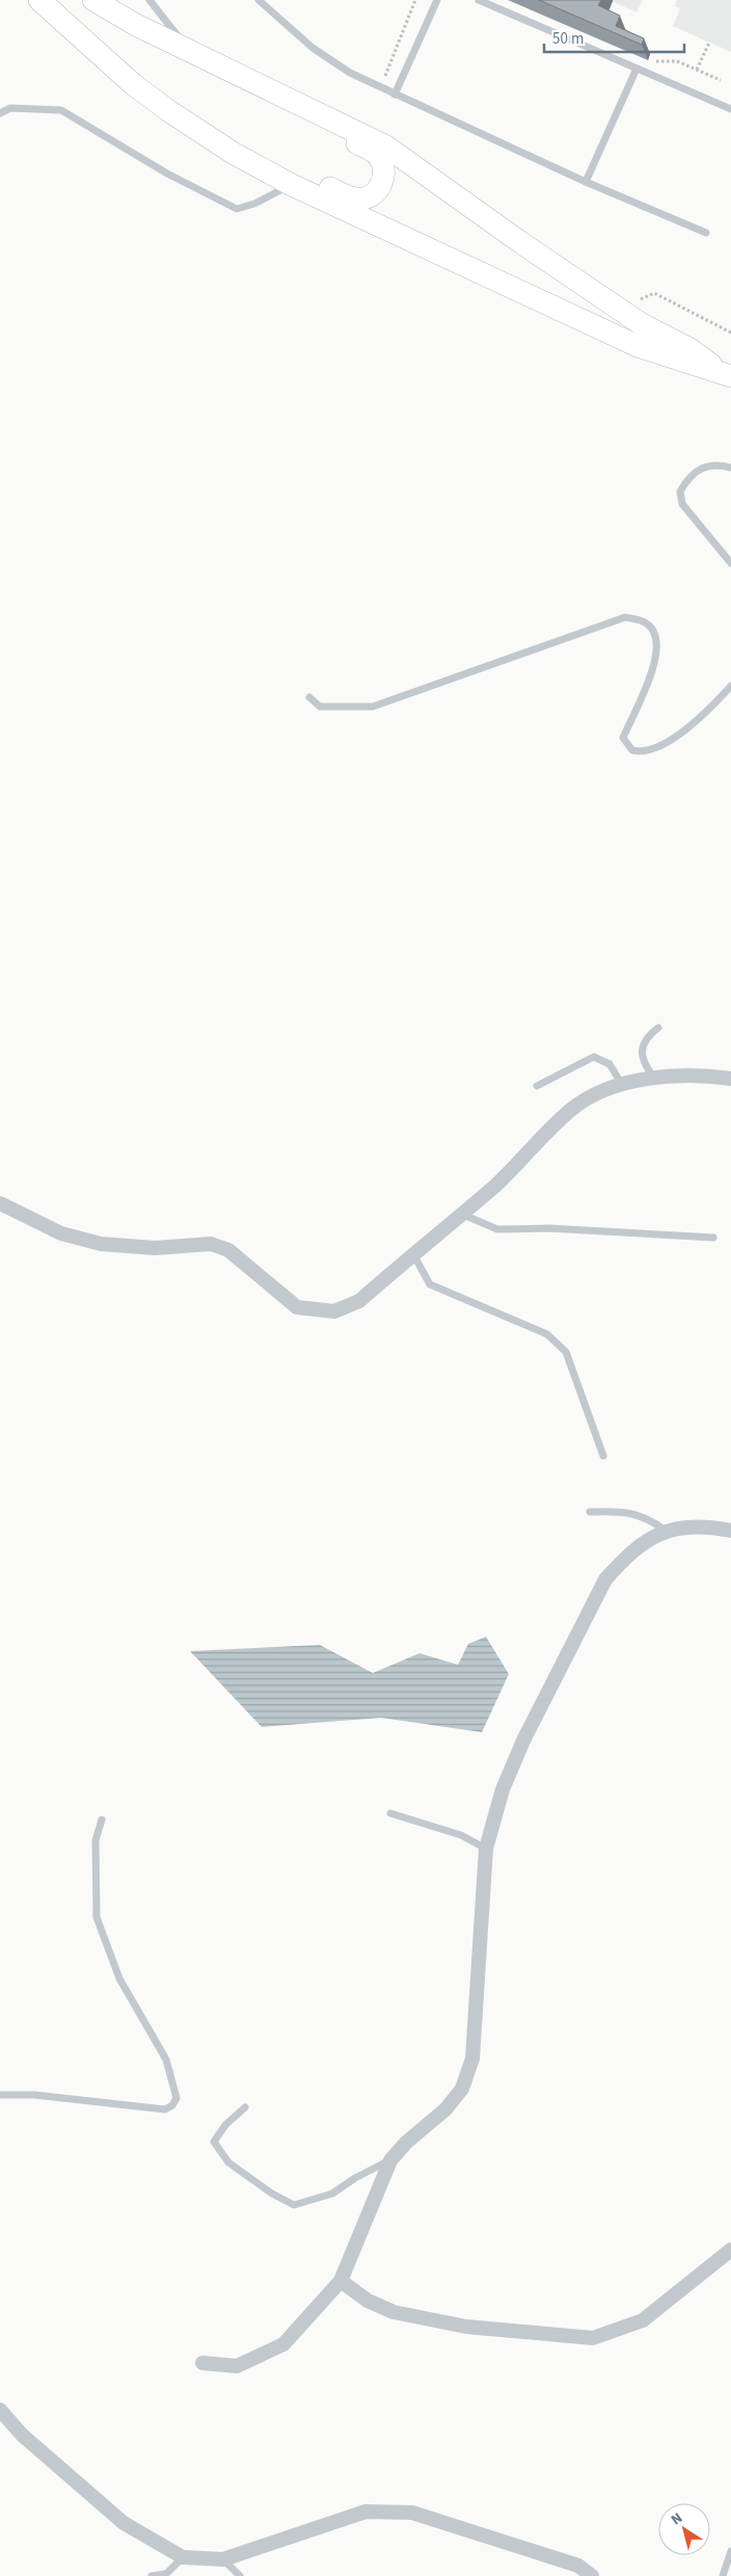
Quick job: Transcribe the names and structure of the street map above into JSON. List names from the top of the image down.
{
  "scale_bar": "50 m",
  "north": "top left"
}
